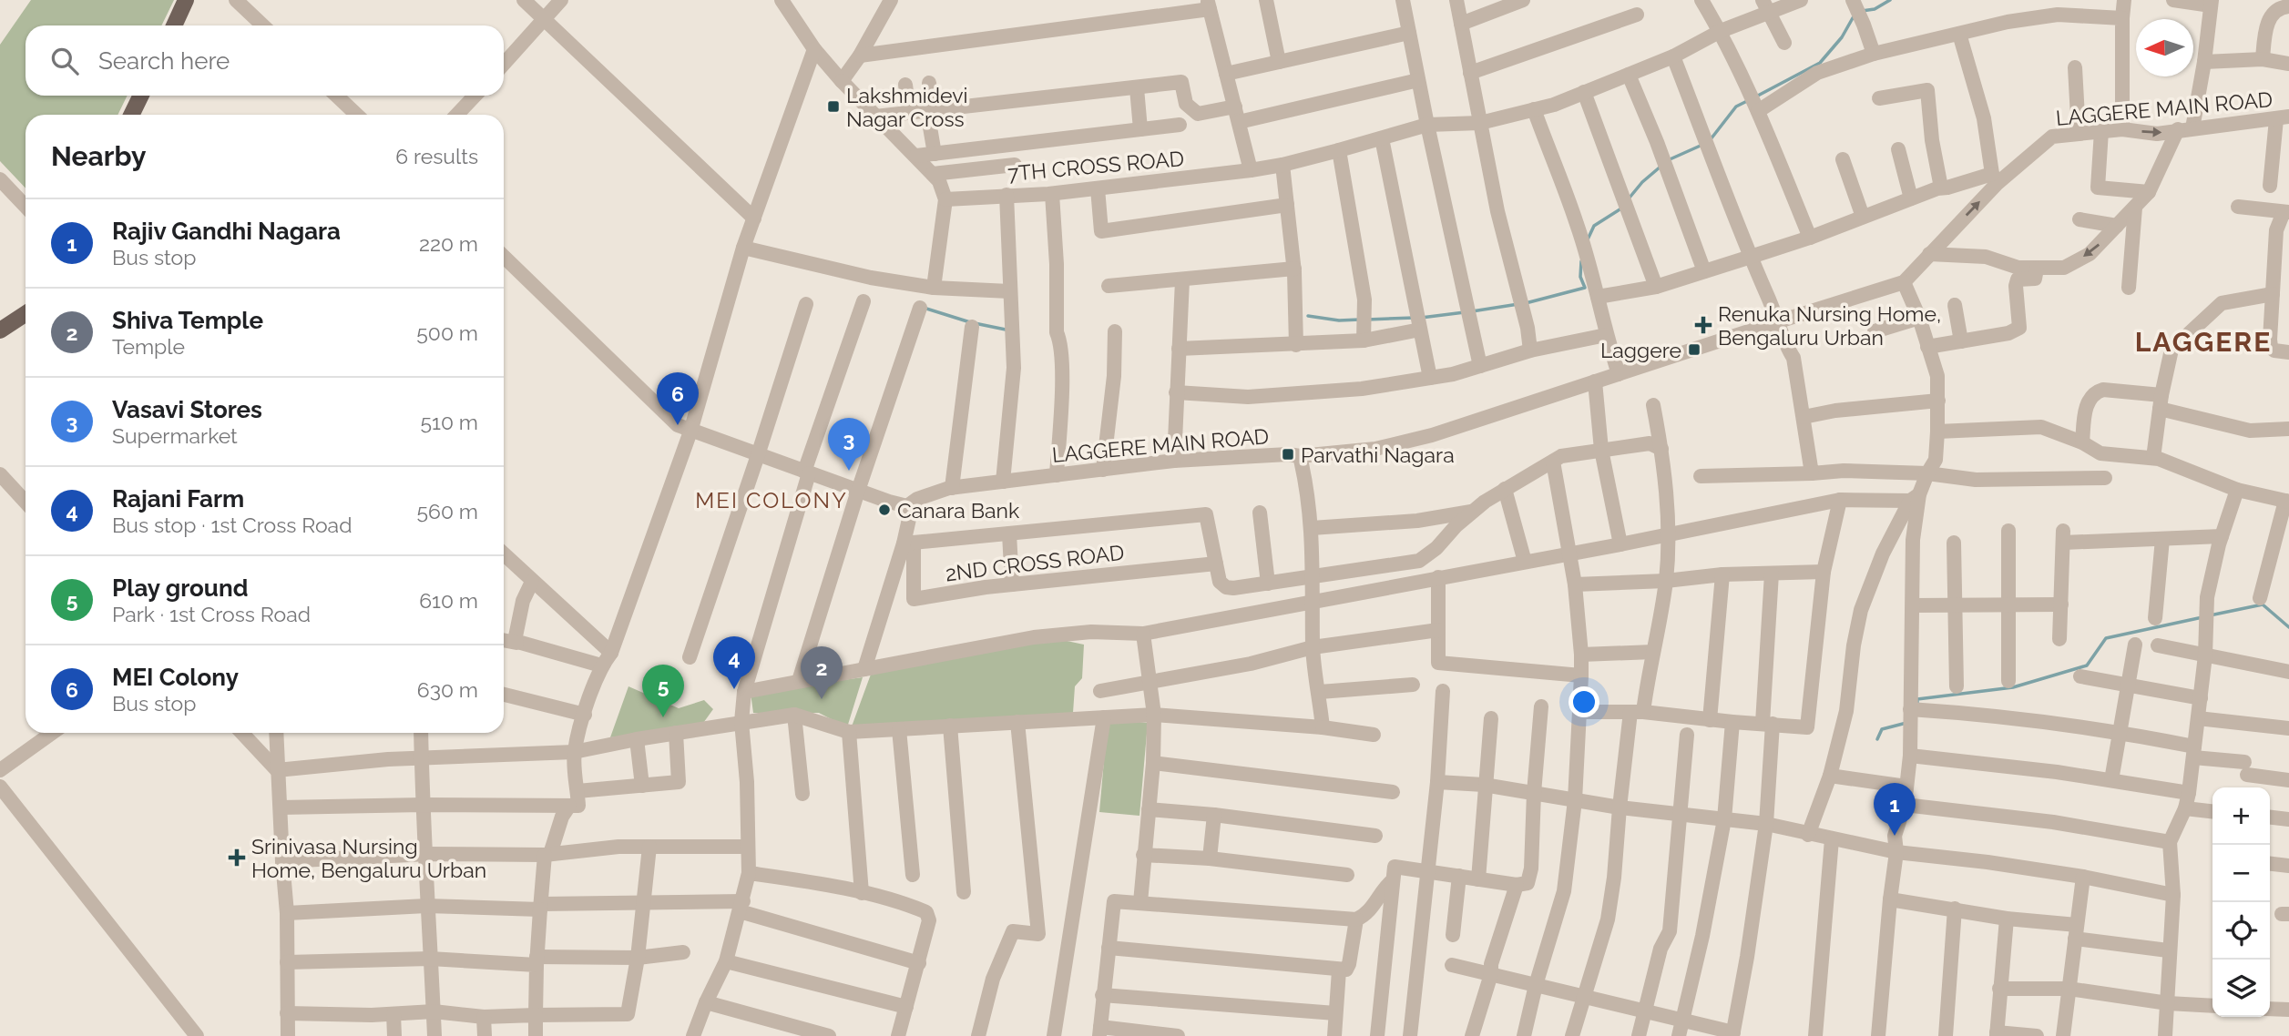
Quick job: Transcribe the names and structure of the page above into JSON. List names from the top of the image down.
{
  "streets": {
    "street": ["LAGGERE MAIN ROAD", "7TH CROSS ROAD", "2ND CROSS ROAD"]
  },
  "districts": ["LAGGERE", "MEI COLONY"],
  "places": {
    "transit": ["Lakshmidevi Nagar Cross", "Laggere", "Parvathi Nagara"],
    "health": ["Renuka Nursing Home, Bengaluru Urban", "Srinivasa Nursing Home, Bengaluru Urban"],
    "other": ["Canara Bank"]
  },
  "north": "left",
  "page": {
    "search": "Search here",
    "heading": ["Nearby", "6 results"],
    "list": [
      {
        "mark": "1",
        "name": "Rajiv Gandhi Nagara",
        "note": "Bus stop",
        "value": "220 m"
      },
      {
        "mark": "2",
        "name": "Shiva Temple",
        "note": "Temple",
        "value": "500 m"
      },
      {
        "mark": "3",
        "name": "Vasavi Stores",
        "note": "Supermarket",
        "value": "510 m"
      },
      {
        "mark": "4",
        "name": "Rajani Farm",
        "note": "Bus stop · 1st Cross Road",
        "value": "560 m"
      },
      {
        "mark": "5",
        "name": "Play ground",
        "note": "Park · 1st Cross Road",
        "value": "610 m"
      },
      {
        "mark": "6",
        "name": "MEI Colony",
        "note": "Bus stop",
        "value": "630 m"
      }
    ],
    "pins": [
      "6",
      "3",
      "4",
      "2",
      "5",
      "1"
    ],
    "map_buttons": ["+", "−"]
  }
}
